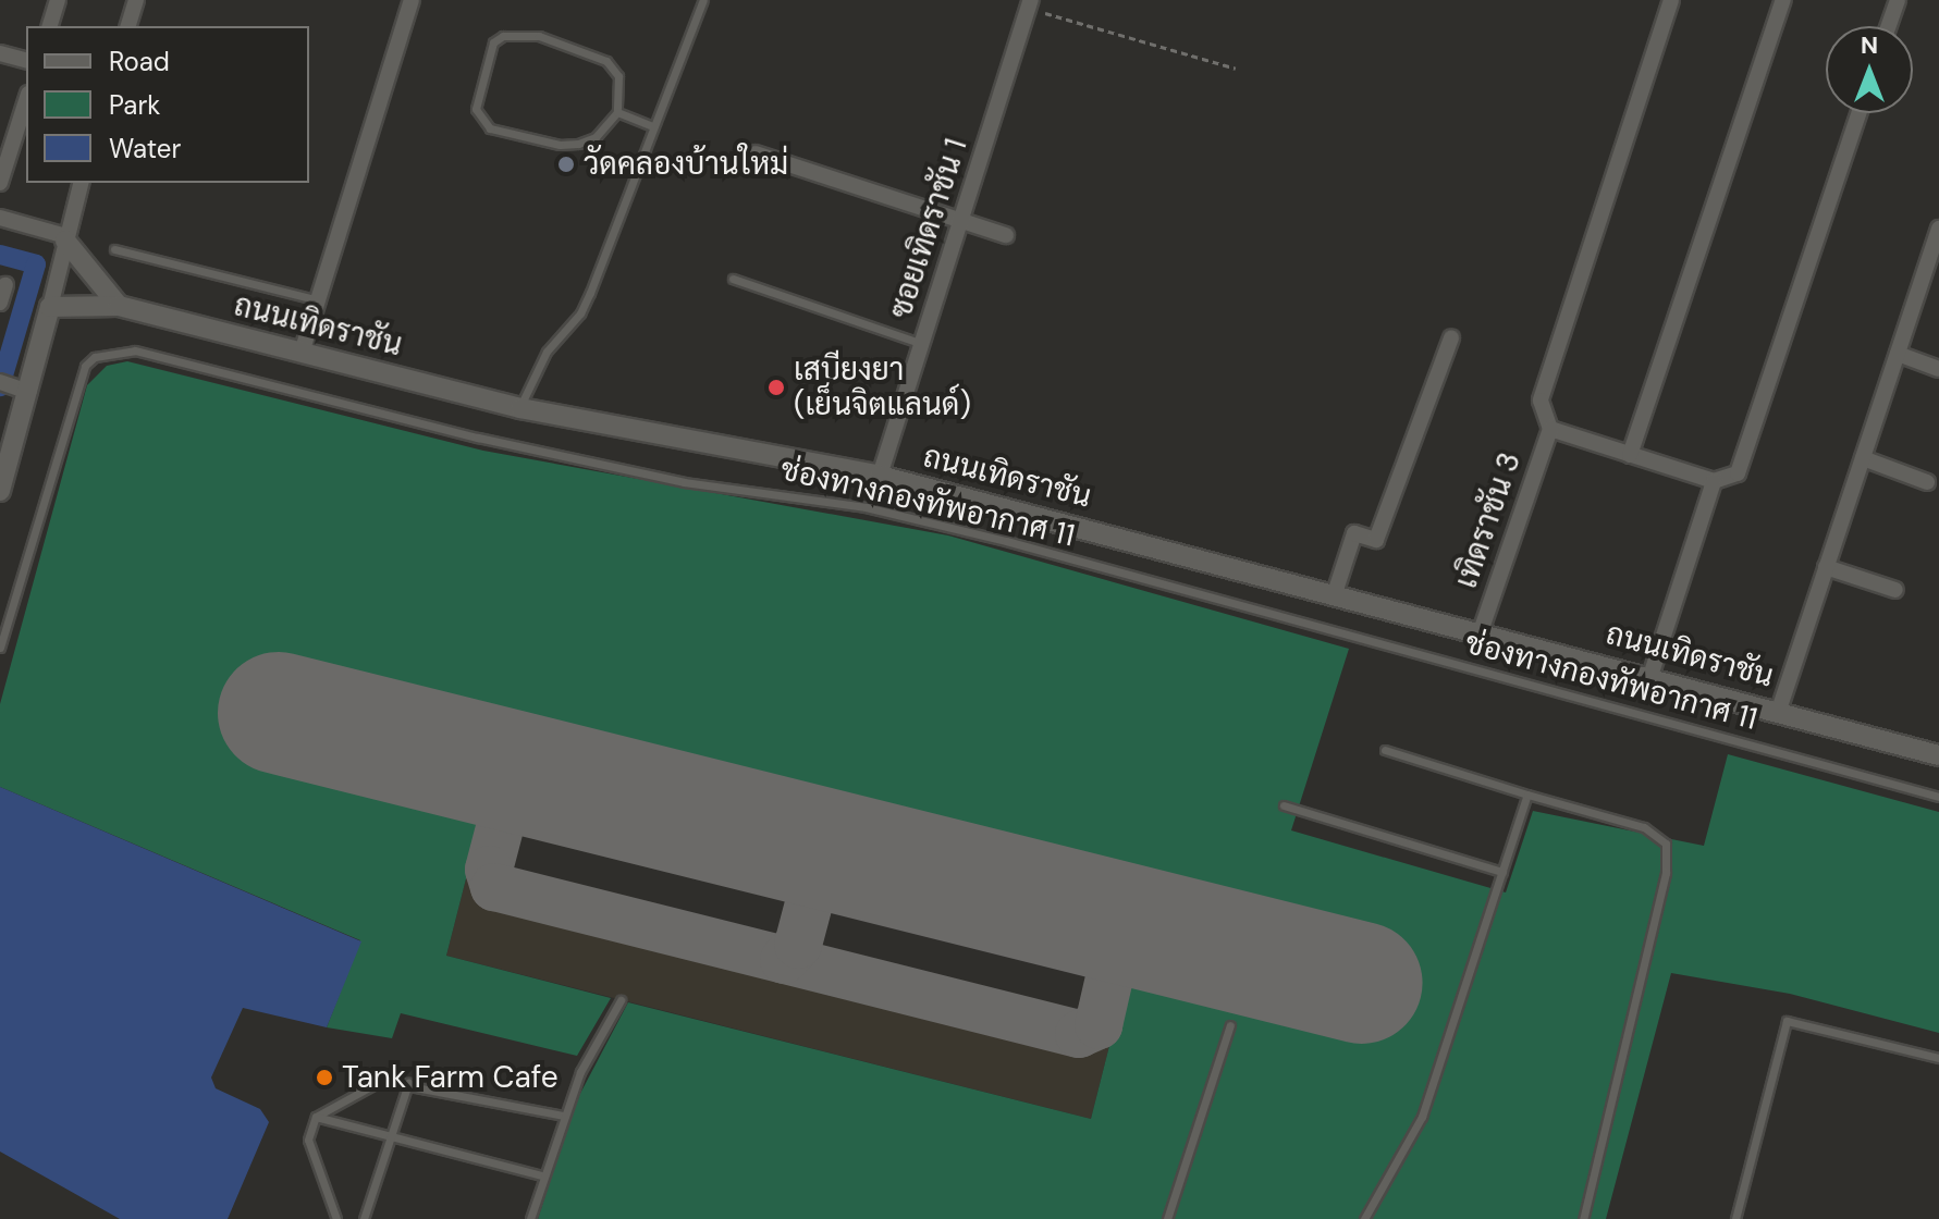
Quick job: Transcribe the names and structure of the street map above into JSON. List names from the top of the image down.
{
  "streets": {
    "street": ["ซอยเทิดราชัน 1", "ถนนเทิดราชัน", "เทิดราชัน 3"],
    "lane": ["ช่องทางกองทัพอากาศ 11"]
  },
  "crossings": [
    ["ซอยเทิดราชัน 1", "ถนนเทิดราชัน"],
    ["ถนนเทิดราชัน", "เทิดราชัน 3"]
  ],
  "places": ["วัดคลองบ้านใหม่", "เสบียงยา (เย็นจิตแลนด์)", "Tank Farm Cafe"],
  "legend": ["Road", "Park", "Water"],
  "north": "top"
}
